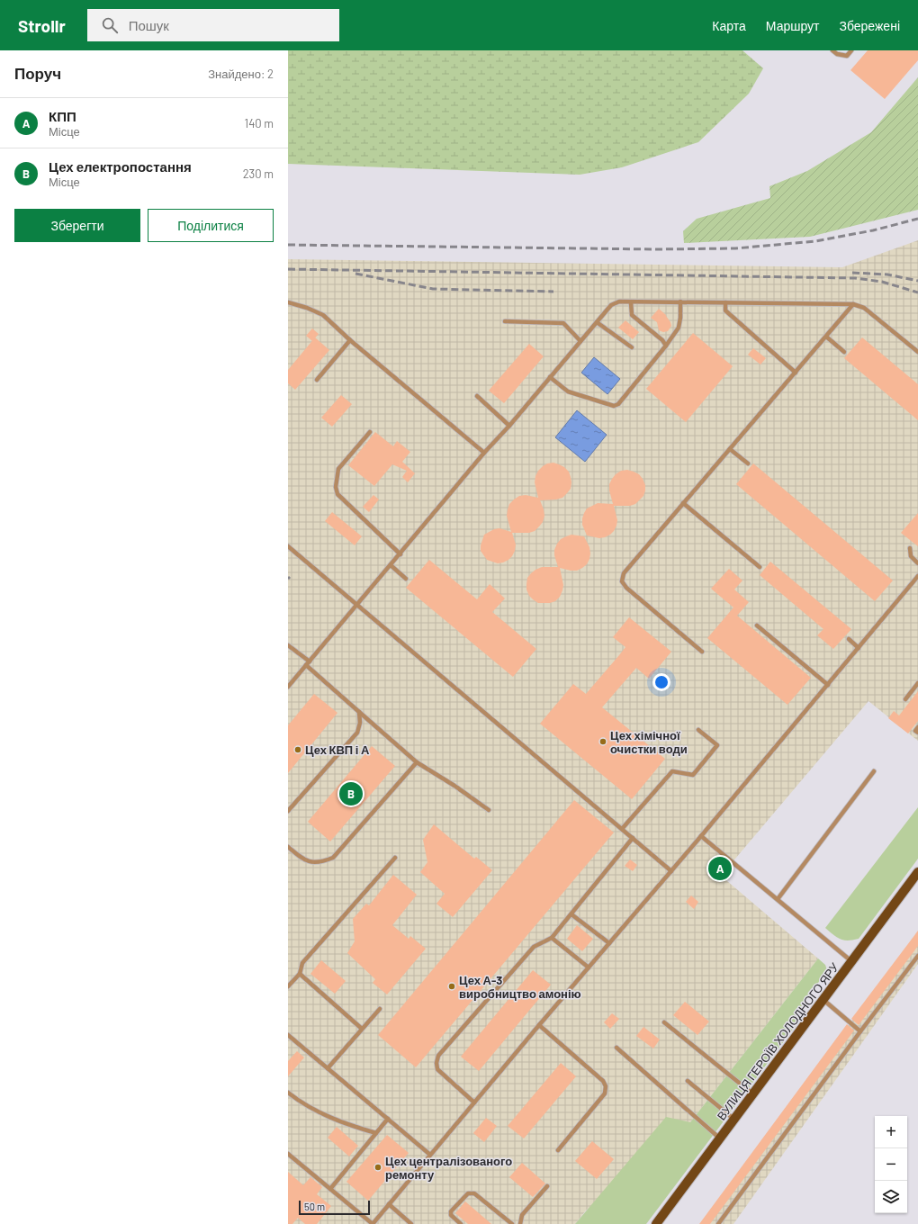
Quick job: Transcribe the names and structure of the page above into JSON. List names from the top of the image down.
{
  "streets": {
    "main road": ["ВУЛИЦЯ ГЕРОЇВ ХОЛОДНОГО ЯРУ"]
  },
  "places": [
    "Цех хімічної очистки води",
    "Цех КВП і А",
    "Цех А-3 виробництво амонію",
    "Цех централізованого ремонту"
  ],
  "scale_bar": "50 m",
  "page": {
    "header": "Strollr",
    "search": "Пошук",
    "nav": ["Карта", "Маршрут", "Збережені"],
    "heading": ["Поруч", "Знайдено: 2"],
    "list": [
      {
        "mark": "A",
        "name": "КПП",
        "note": "Місце",
        "value": "140 m"
      },
      {
        "mark": "B",
        "name": "Цех електропостання",
        "note": "Місце",
        "value": "230 m"
      }
    ],
    "buttons": ["Зберегти", "Поділитися"],
    "pins": ["B", "A"],
    "map_buttons": ["+", "−"],
    "scale": "50 m"
  }
}
